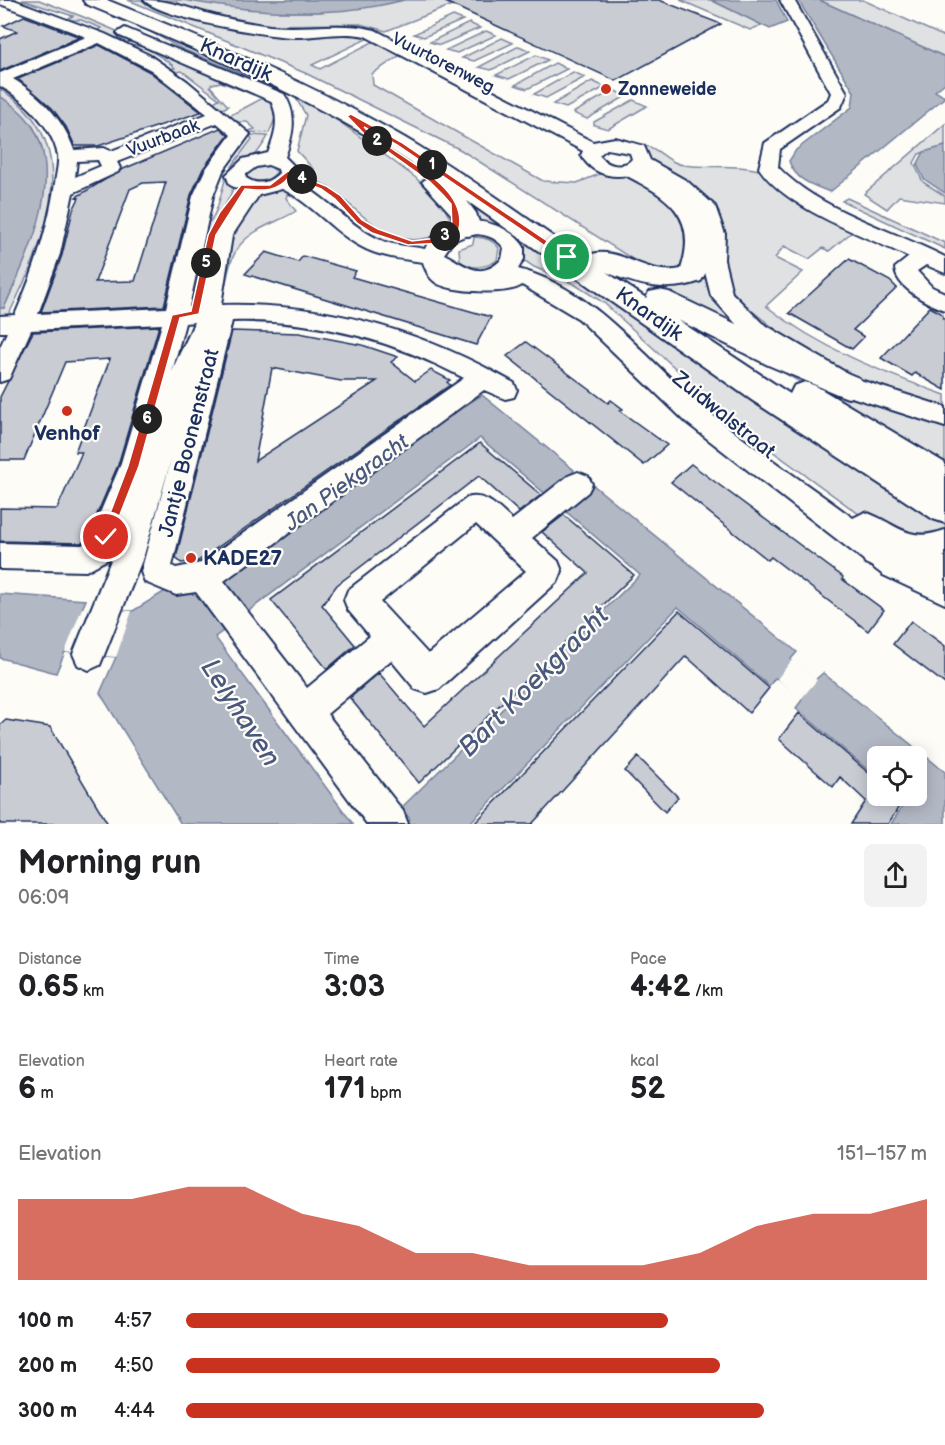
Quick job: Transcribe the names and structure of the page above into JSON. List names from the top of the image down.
{
  "streets": {
    "main road": ["Knardijk"],
    "street": [
      "Vuurtorenweg",
      "Vuurbaak",
      "Zuidwalstraat",
      "Jantje Boonenstraat"
    ]
  },
  "water": ["Jan Piekgracht", "Bart Koekgracht", "Lelyhaven"],
  "places": ["Zonneweide", "Venhof", "KADE27"],
  "page": {
    "pins": [
      "2",
      "1",
      "4",
      "3",
      "5",
      "6"
    ],
    "heading": ["Morning run", "06:09"],
    "stats": [
      ["Distance", "0.65 km"],
      ["Time", "3:03"],
      ["Pace", "4:42 /km"],
      ["Elevation", "6 m"],
      ["Heart rate", "171 bpm"],
      ["kcal", "52"]
    ],
    "chart": ["Elevation", "151–157 m"],
    "list": [
      {
        "name": "100 m",
        "note": "4:57"
      },
      {
        "name": "200 m",
        "note": "4:50"
      },
      {
        "name": "300 m",
        "note": "4:44"
      }
    ]
  }
}
